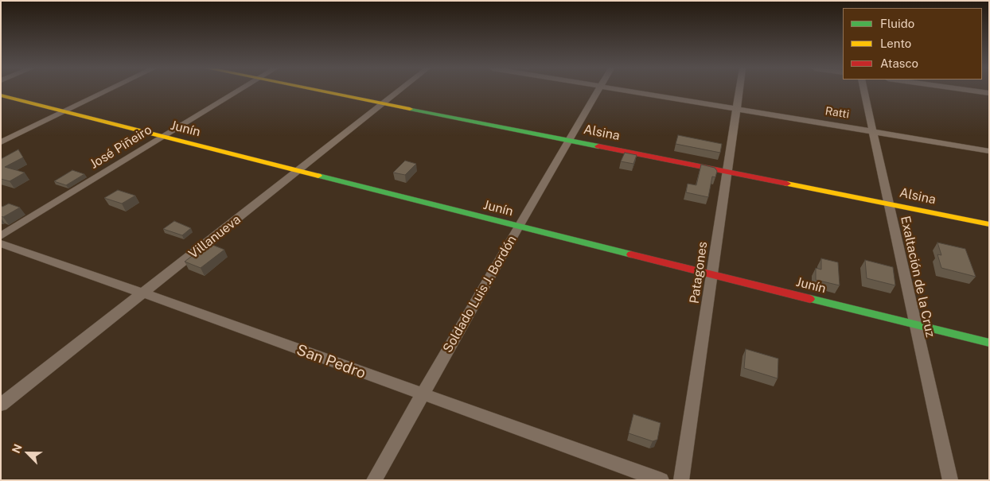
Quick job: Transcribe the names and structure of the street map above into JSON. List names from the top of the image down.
{
  "streets": {
    "street": [
      "Ratti",
      "Junín",
      "Alsina",
      "José Piñeiro",
      "Villanueva",
      "Patagones",
      "Exaltación de la Cruz",
      "Soldado Luis J. Bordón",
      "San Pedro"
    ]
  },
  "crossings": [
    ["Ratti", "Patagones"],
    ["Ratti", "Exaltación de la Cruz"],
    ["Junín", "José Piñeiro"],
    ["Junín", "Villanueva"],
    ["Junín", "Patagones"],
    ["Junín", "Exaltación de la Cruz"],
    ["Junín", "Soldado Luis J. Bordón"],
    ["Alsina", "Villanueva"],
    ["Alsina", "Patagones"],
    ["Alsina", "Exaltación de la Cruz"],
    ["Alsina", "Soldado Luis J. Bordón"],
    ["Villanueva", "San Pedro"],
    ["Soldado Luis J. Bordón", "San Pedro"]
  ],
  "legend": ["Fluido", "Lento", "Atasco"],
  "north": "top left"
}
